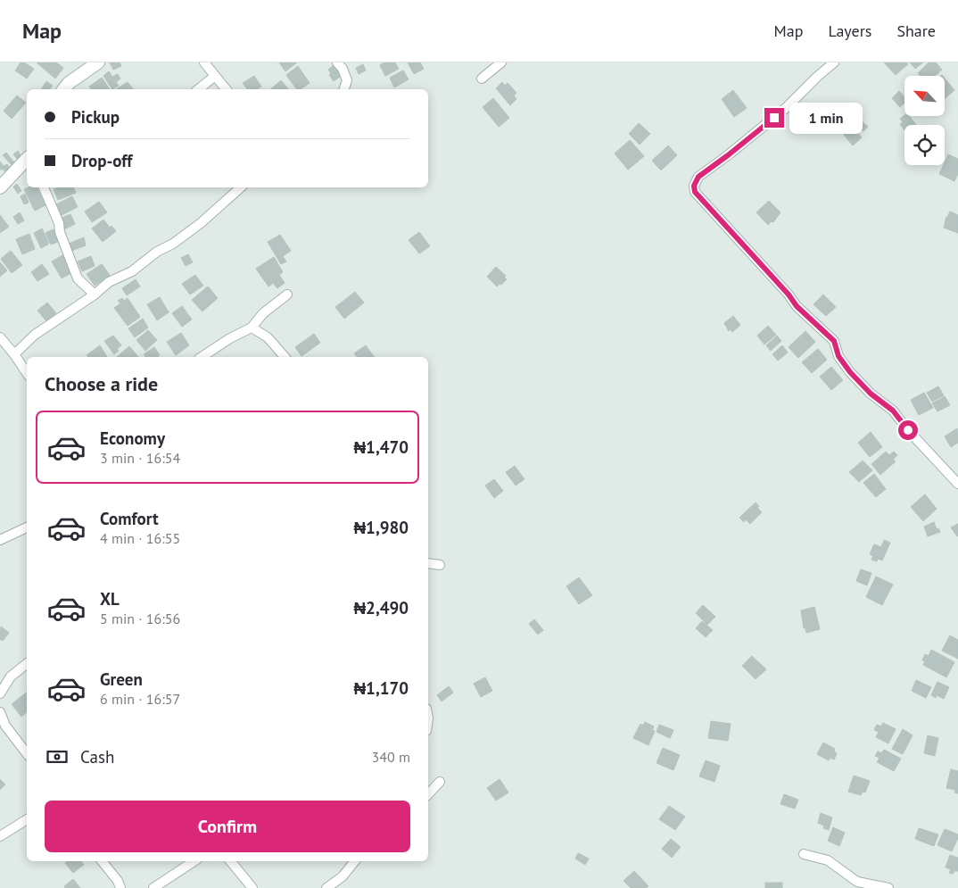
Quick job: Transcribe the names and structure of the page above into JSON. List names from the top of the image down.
{
  "north": "top left",
  "page": {
    "header": "Map",
    "nav": ["Map", "Layers", "Share"],
    "banner": ["Pickup", "Drop-off"],
    "bubble": "1 min",
    "heading": "Choose a ride",
    "list": [
      {
        "name": "Economy",
        "note": "3 min · 16:54",
        "value": "₦1,470"
      },
      {
        "name": "Comfort",
        "note": "4 min · 16:55",
        "value": "₦1,980"
      },
      {
        "name": "XL",
        "note": "5 min · 16:56",
        "value": "₦2,490"
      },
      {
        "name": "Green",
        "note": "6 min · 16:57",
        "value": "₦1,170"
      }
    ],
    "pay": ["Cash", "340 m"],
    "buttons": "Confirm"
  }
}
